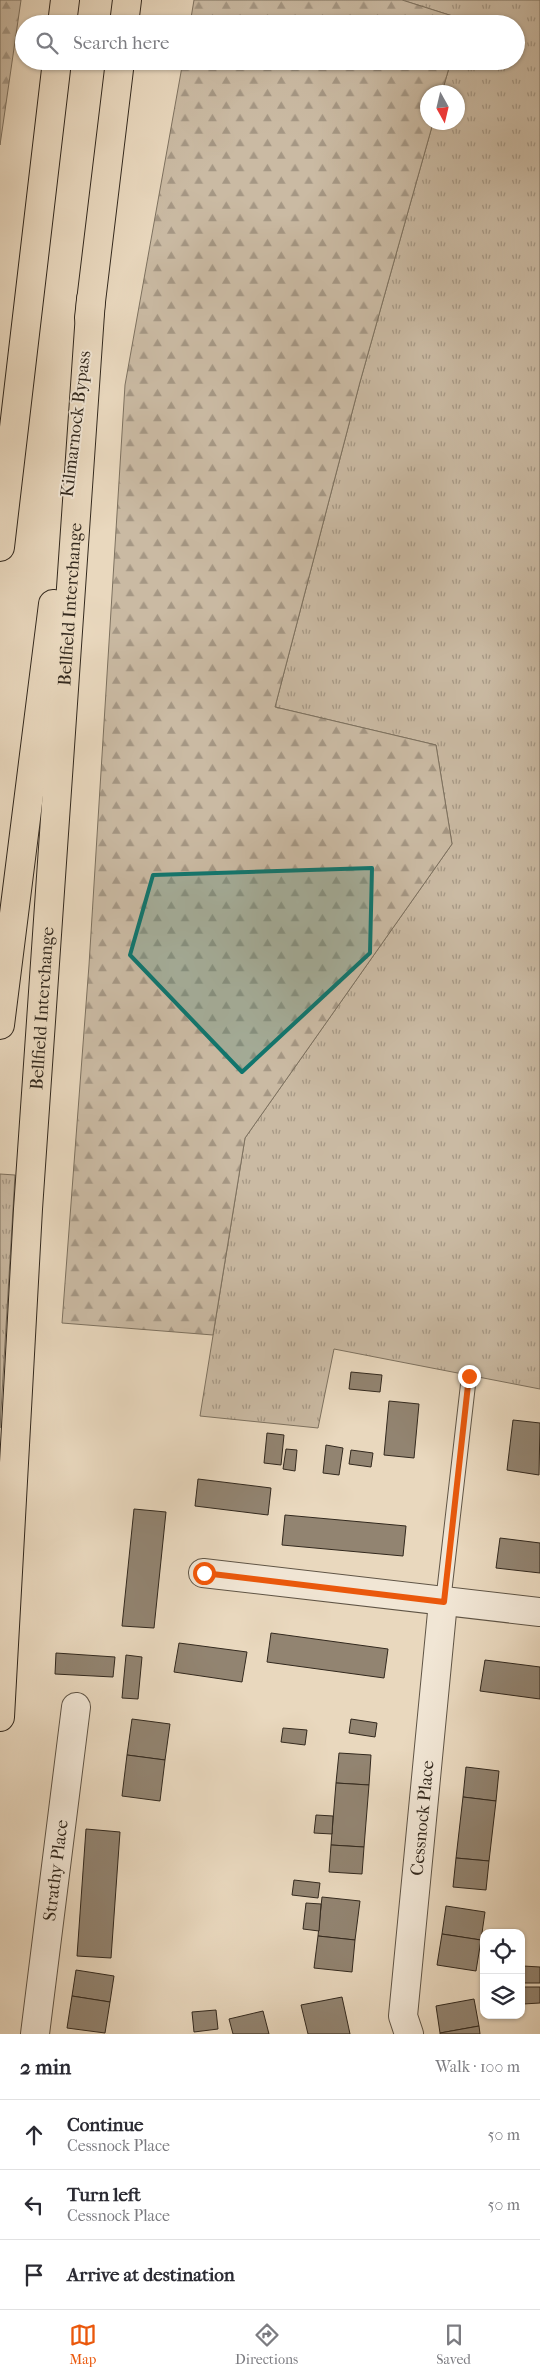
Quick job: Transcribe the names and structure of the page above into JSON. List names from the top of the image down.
{
  "streets": {
    "highway": ["Kilmarnock Bypass", "Bellfield Interchange"],
    "street": ["Cessnock Place", "Strathy Place"]
  },
  "crossings": [
    ["Kilmarnock Bypass", "Bellfield Interchange"]
  ],
  "north": "bottom",
  "page": {
    "search": "Search here",
    "heading": ["2 min", "Walk · 100 m"],
    "list": [
      ["Continue", "Cessnock Place", "50 m"],
      ["Turn left", "Cessnock Place", "50 m"],
      "Arrive at destination"
    ],
    "nav": ["Map", "Directions", "Saved"]
  }
}
